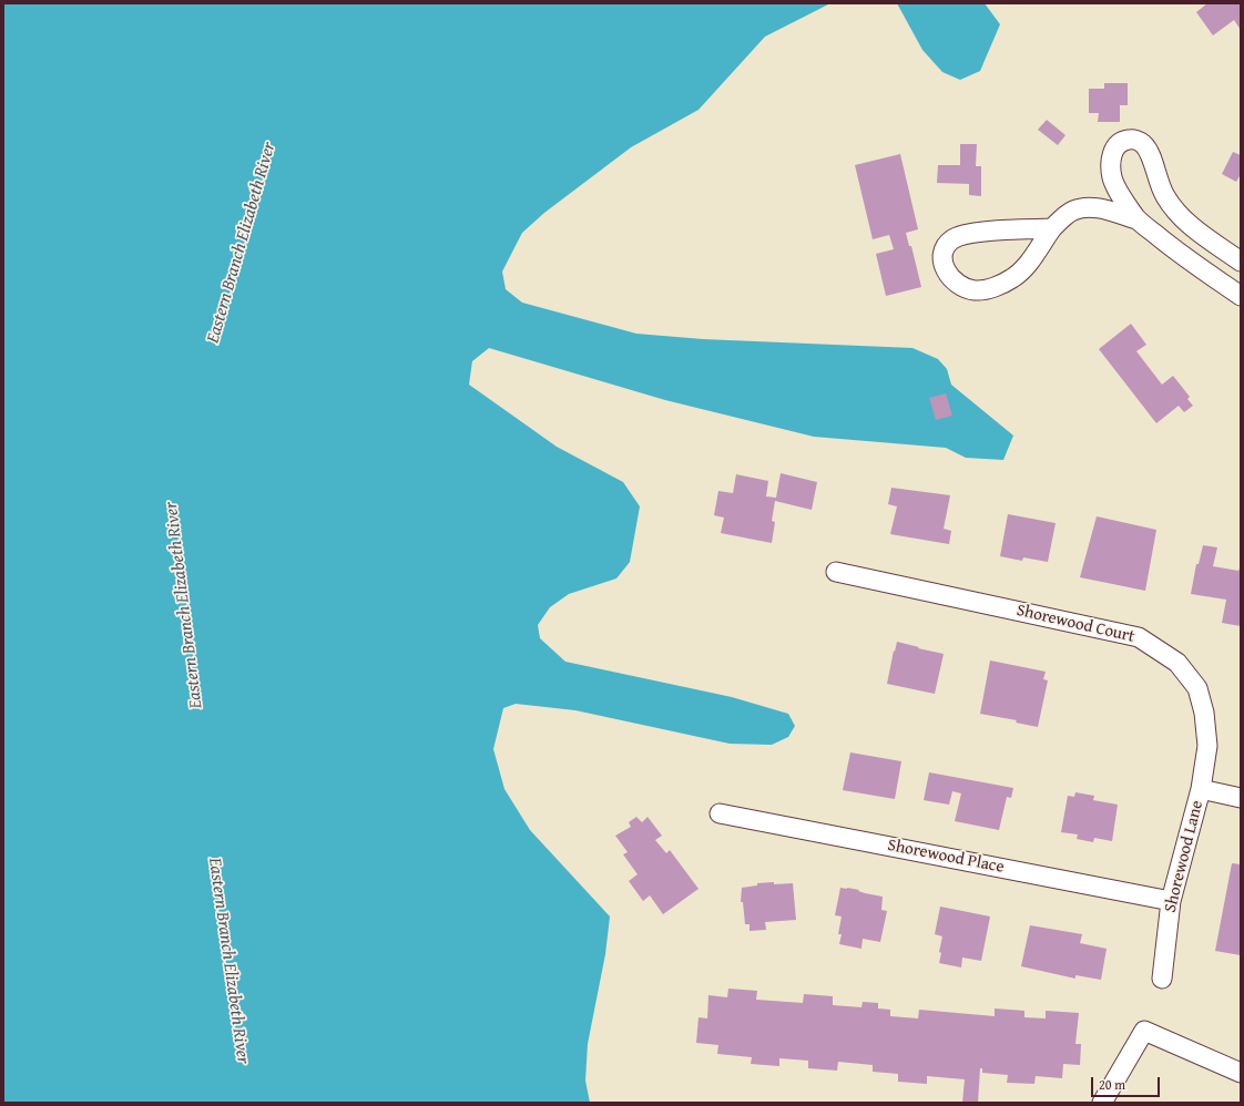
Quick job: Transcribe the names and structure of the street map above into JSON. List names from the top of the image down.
{
  "streets": {
    "street": ["Shorewood Court", "Shorewood Place", "Shorewood Lane"]
  },
  "crossings": [
    ["Shorewood Court", "Shorewood Lane"],
    ["Shorewood Place", "Shorewood Lane"]
  ],
  "water": ["Eastern Branch Elizabeth River"],
  "scale_bar": "20 m"
}
